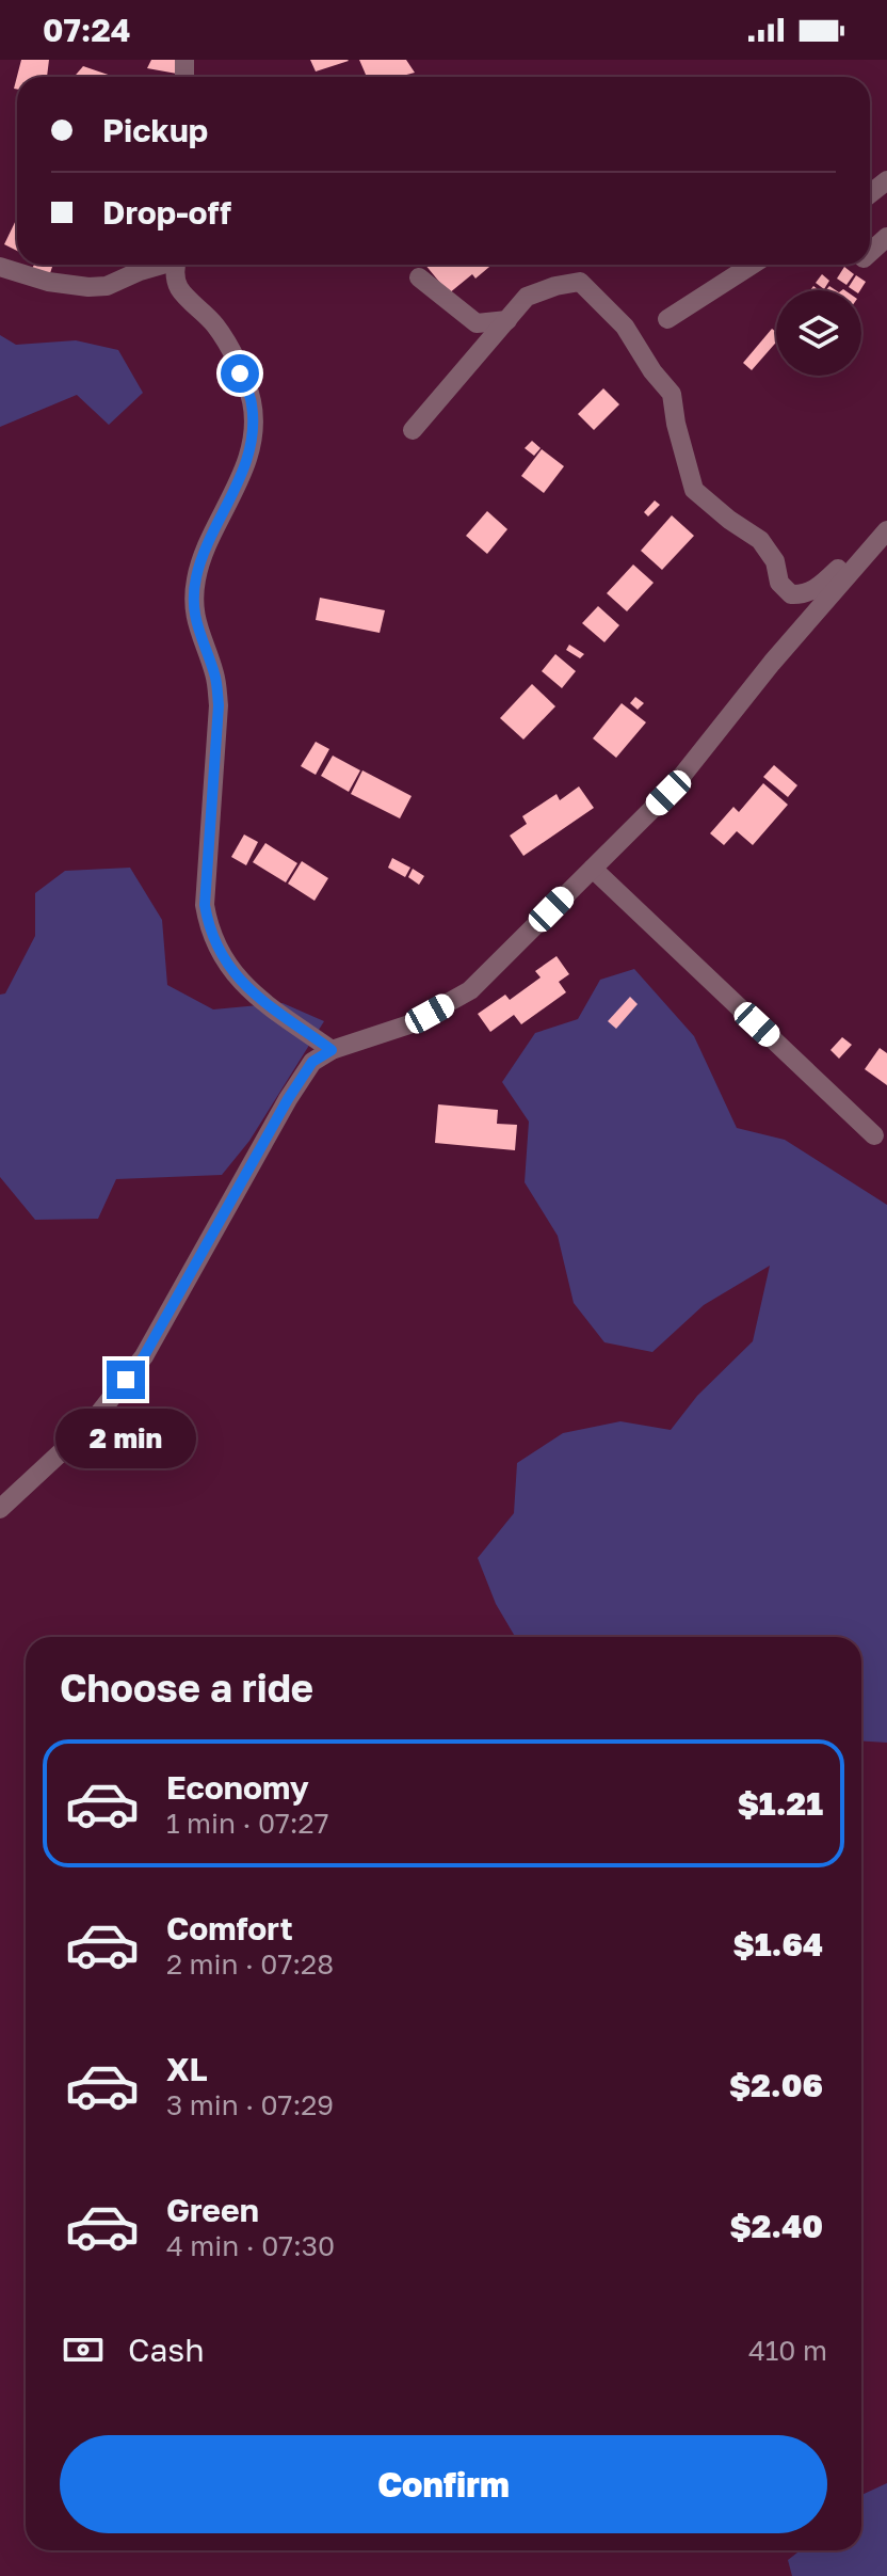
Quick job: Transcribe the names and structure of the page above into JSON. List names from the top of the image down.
{
  "page": {
    "status": "07:24",
    "banner": ["Pickup", "Drop-off"],
    "bubble": "2 min",
    "heading": "Choose a ride",
    "list": [
      {
        "name": "Economy",
        "note": "1 min · 07:27",
        "value": "$1.21"
      },
      {
        "name": "Comfort",
        "note": "2 min · 07:28",
        "value": "$1.64"
      },
      {
        "name": "XL",
        "note": "3 min · 07:29",
        "value": "$2.06"
      },
      {
        "name": "Green",
        "note": "4 min · 07:30",
        "value": "$2.40"
      }
    ],
    "pay": ["Cash", "410 m"],
    "buttons": "Confirm"
  }
}
